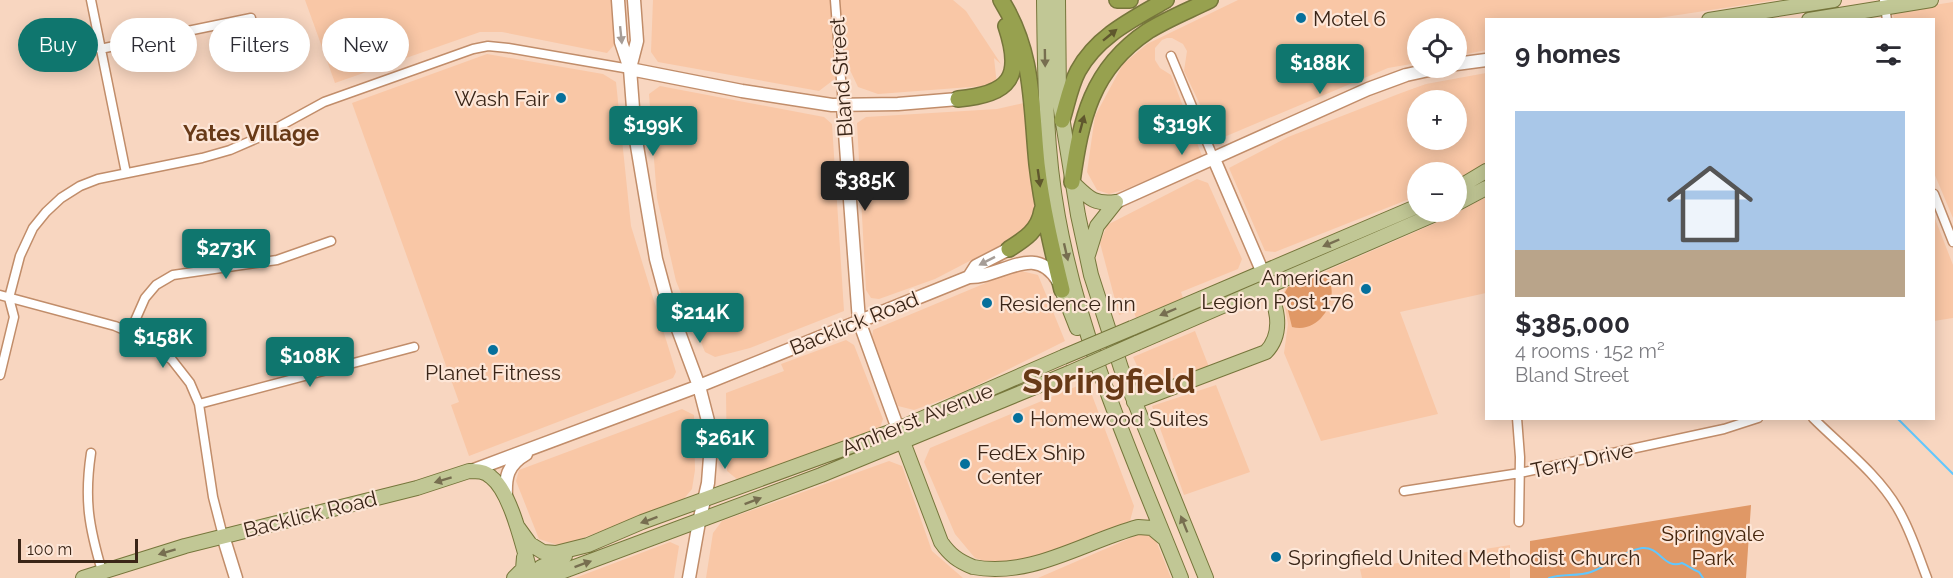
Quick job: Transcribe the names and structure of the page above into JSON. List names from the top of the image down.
{
  "streets": {
    "main road": ["Bland Street", "Backlick Road", "Amherst Avenue"],
    "street": ["Terry Drive"]
  },
  "crossings": [
    ["Bland Street", "Backlick Road"],
    ["Bland Street", "Amherst Avenue"]
  ],
  "one_way": ["Backlick Road"],
  "districts": ["Yates Village", "Springfield"],
  "parks": ["Springvale Park"],
  "places": [
    "Motel 6",
    "Wash Fair",
    "American Legion Post 176",
    "Residence Inn",
    "Planet Fitness",
    "Homewood Suites",
    "FedEx Ship Center",
    "Springfield United Methodist Church"
  ],
  "scale_bar": "100 m",
  "page": {
    "map_buttons": ["+", "−"],
    "chip": [
      "Buy",
      "Rent",
      "Filters",
      "New"
    ],
    "heading": "9 homes",
    "price": [
      "$188K",
      "$319K",
      "$199K",
      "$385K",
      "$273K",
      "$214K",
      "$158K",
      "$108K",
      "$261K"
    ],
    "list": [
      {
        "name": "$385,000",
        "note": "4 rooms · 152 m² · Bland Street"
      }
    ],
    "scale": "100 m"
  }
}
